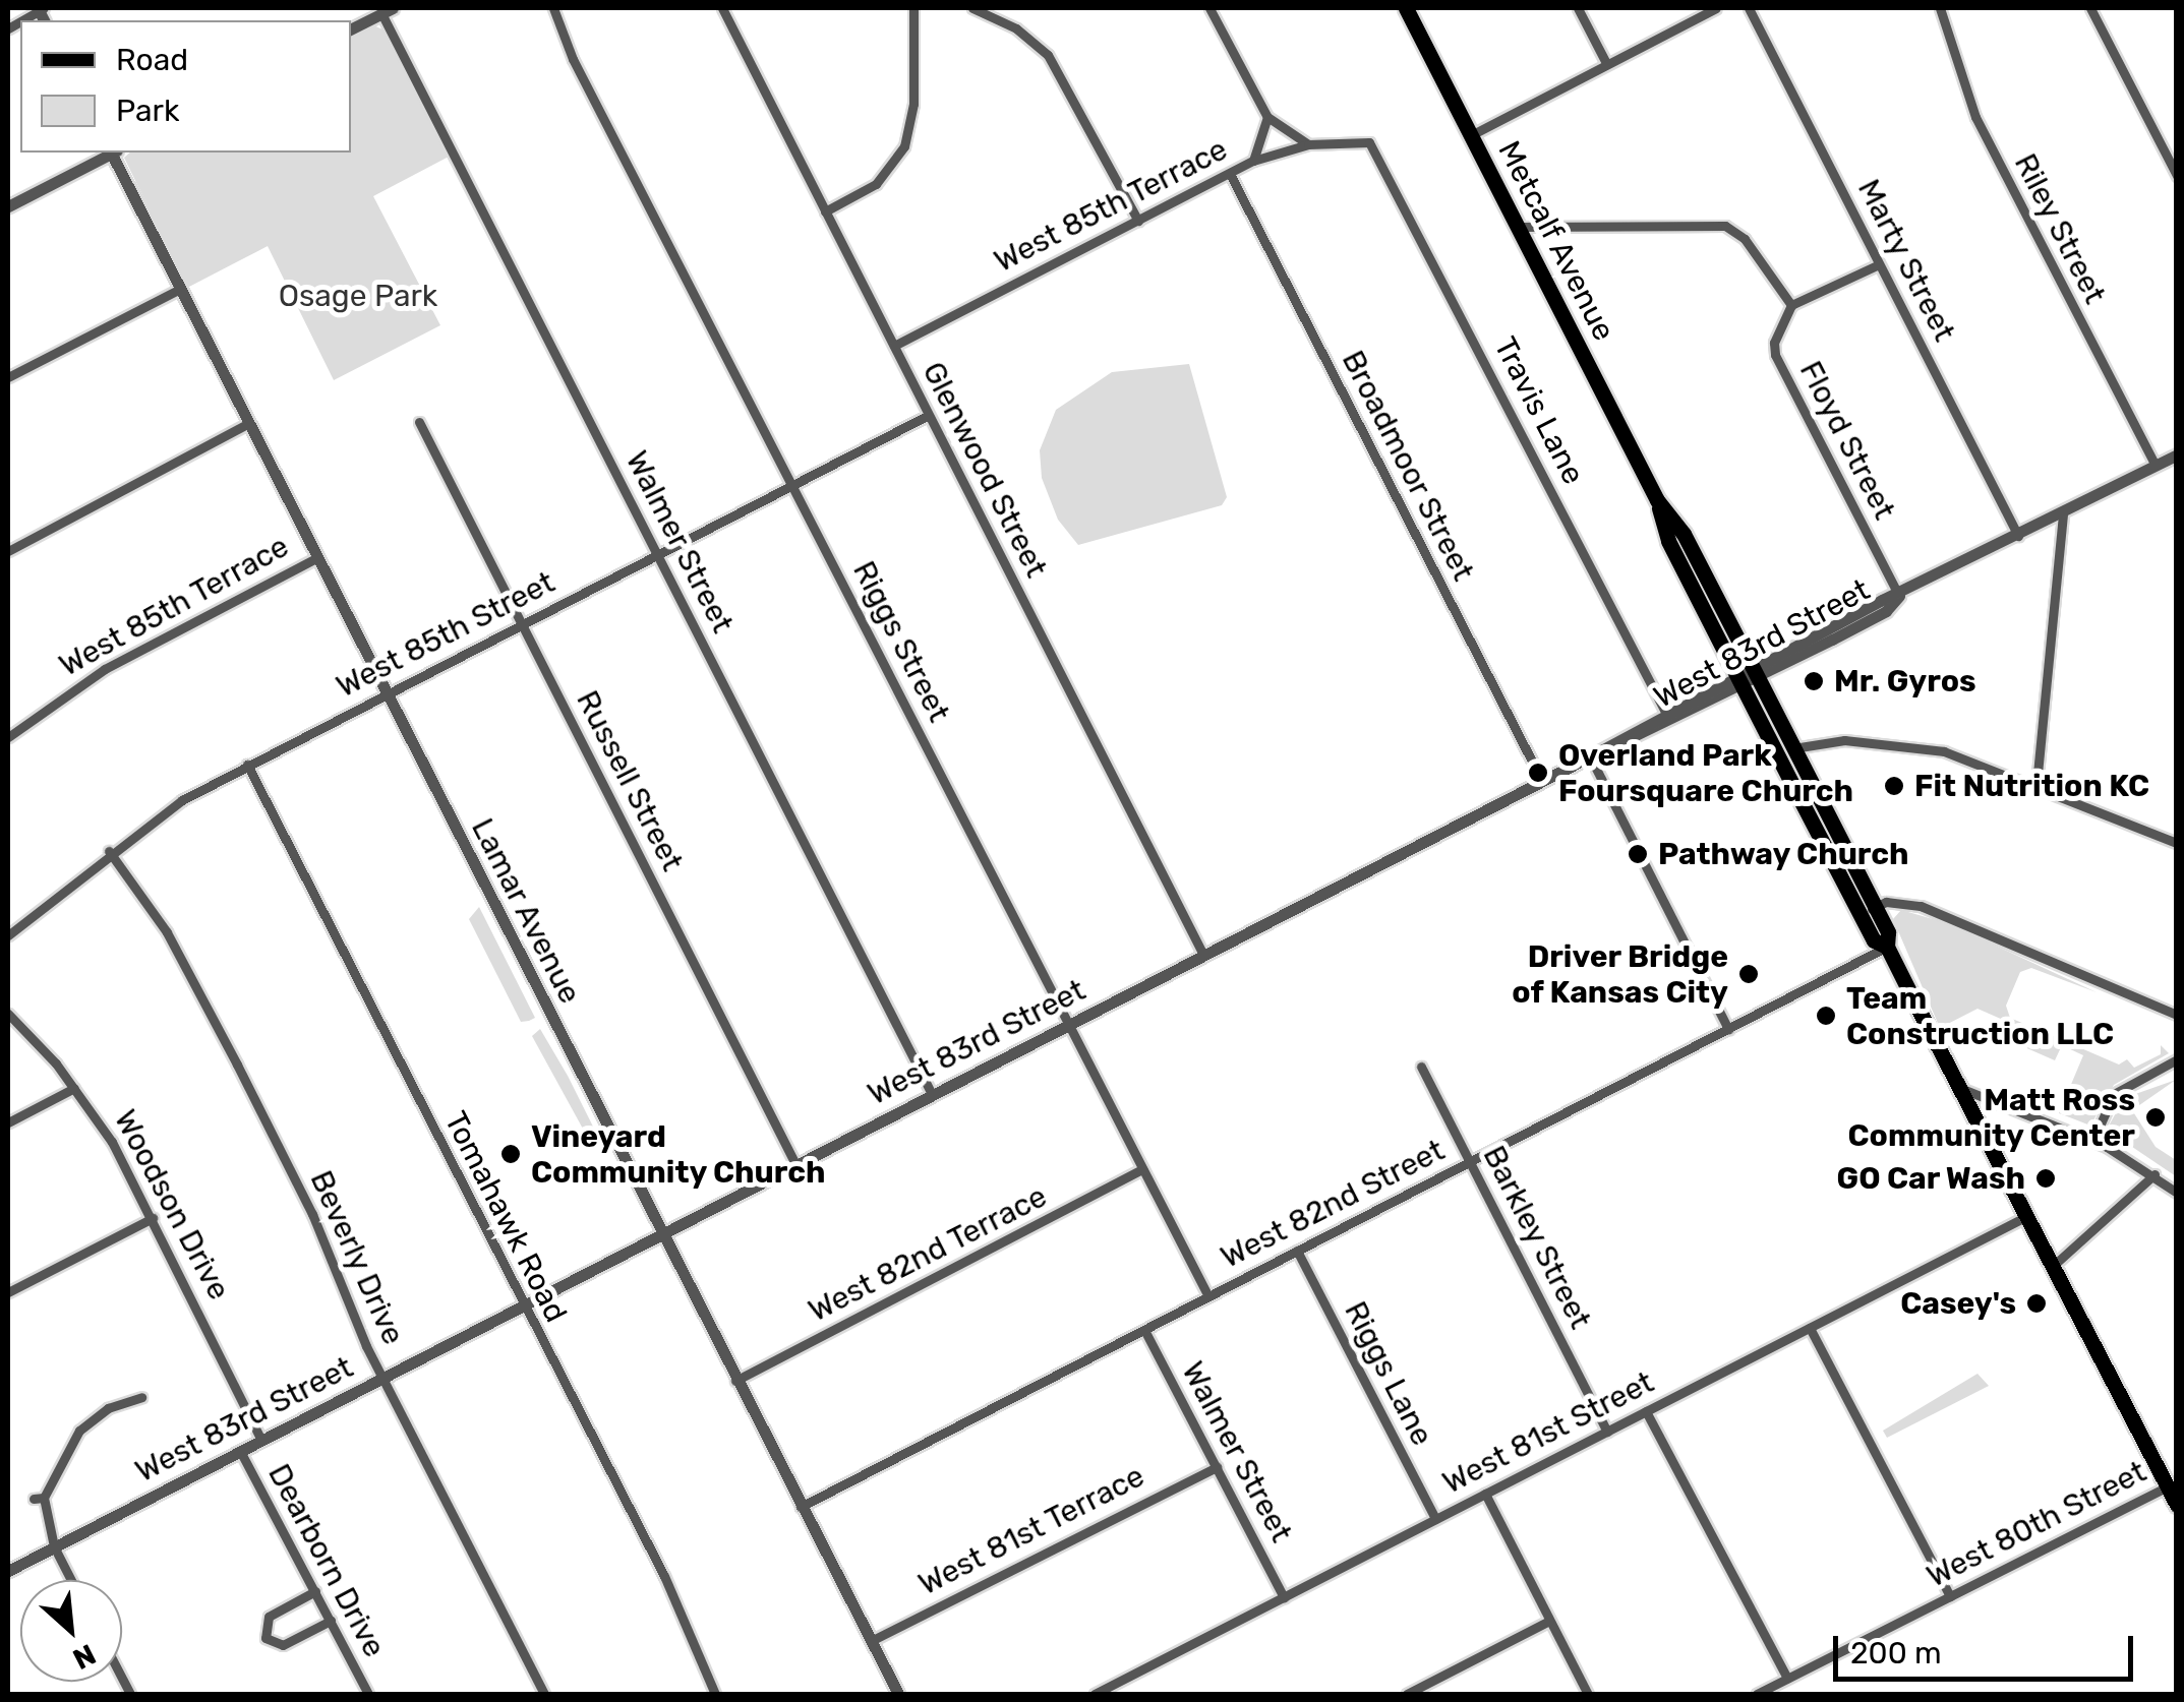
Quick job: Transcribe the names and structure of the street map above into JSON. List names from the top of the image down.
{
  "streets": {
    "main road": ["Metcalf Avenue"],
    "street": [
      "West 85th Terrace",
      "Riley Street",
      "Marty Street",
      "Travis Lane",
      "Floyd Street",
      "Broadmoor Street",
      "Glenwood Street",
      "Walmer Street",
      "West 85th Street",
      "Riggs Street",
      "West 83rd Street",
      "Russell Street",
      "Lamar Avenue",
      "West 82nd Street",
      "Woodson Drive",
      "Tomahawk Road",
      "Barkley Street",
      "West 82nd Terrace",
      "Beverly Drive",
      "Riggs Lane",
      "West 81st Street",
      "West 80th Street",
      "West 81st Terrace",
      "Dearborn Drive"
    ]
  },
  "crossings": [
    ["West 85th Terrace", "Travis Lane"],
    ["West 85th Terrace", "Broadmoor Street"],
    ["West 85th Terrace", "Glenwood Street"],
    ["West 85th Terrace", "Lamar Avenue"],
    ["Riley Street", "West 83rd Street"],
    ["Metcalf Avenue", "West 83rd Street"],
    ["Metcalf Avenue", "West 82nd Street"],
    ["Metcalf Avenue", "West 81st Street"],
    ["Metcalf Avenue", "West 80th Street"],
    ["Marty Street", "West 83rd Street"],
    ["Travis Lane", "West 83rd Street"],
    ["Floyd Street", "West 83rd Street"],
    ["Broadmoor Street", "West 83rd Street"],
    ["Glenwood Street", "West 85th Street"],
    ["Glenwood Street", "West 83rd Street"],
    ["Walmer Street", "West 85th Street"],
    ["Walmer Street", "West 83rd Street"],
    ["Walmer Street", "West 82nd Street"],
    ["Walmer Street", "West 81st Street"],
    ["Walmer Street", "West 81st Terrace"],
    ["West 85th Street", "Riggs Street"],
    ["West 85th Street", "Russell Street"],
    ["West 85th Street", "Lamar Avenue"],
    ["West 85th Street", "Tomahawk Road"],
    ["West 85th Street", "Beverly Drive"],
    ["Riggs Street", "West 83rd Street"],
    ["Riggs Street", "West 82nd Street"],
    ["Riggs Street", "West 82nd Terrace"],
    ["West 83rd Street", "Russell Street"],
    ["West 83rd Street", "Lamar Avenue"],
    ["West 83rd Street", "Woodson Drive"],
    ["West 83rd Street", "Tomahawk Road"],
    ["West 83rd Street", "Beverly Drive"],
    ["West 83rd Street", "Dearborn Drive"],
    ["Lamar Avenue", "West 82nd Street"],
    ["Lamar Avenue", "West 82nd Terrace"],
    ["Lamar Avenue", "West 81st Terrace"],
    ["West 82nd Street", "Barkley Street"],
    ["West 82nd Street", "Riggs Lane"],
    ["Barkley Street", "West 81st Street"],
    ["Riggs Lane", "West 81st Street"]
  ],
  "parks": ["Osage Park"],
  "places": [
    "Mr. Gyros",
    "Overland Park Foursquare Church",
    "Fit Nutrition KC",
    "Pathway Church",
    "Driver Bridge of Kansas City",
    "Team Construction LLC",
    "Matt Ross Community Center",
    "Vineyard Community Church",
    "GO Car Wash",
    "Casey's"
  ],
  "legend": ["Road", "Park"],
  "scale_bar": "200 m",
  "north": "bottom right"
}
